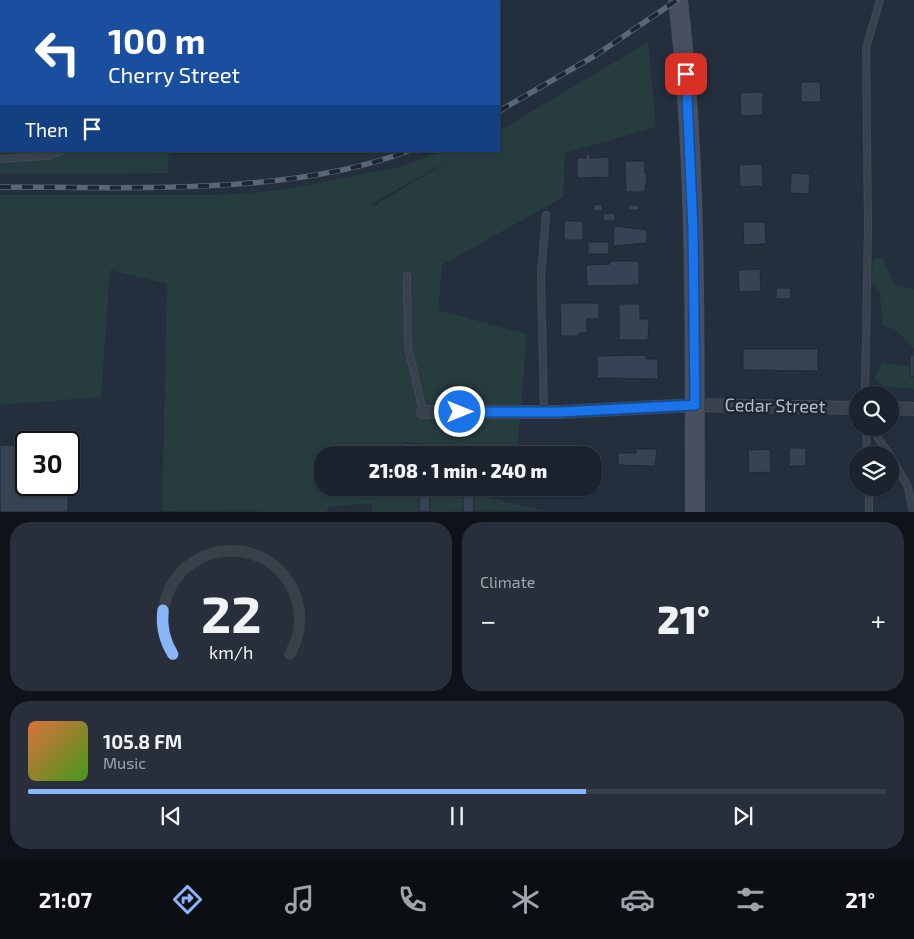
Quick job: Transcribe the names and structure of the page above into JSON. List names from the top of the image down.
{
  "streets": {
    "street": ["Cedar Street"]
  },
  "page": {
    "turn": ["100 m", "Cherry Street"],
    "then": "Then",
    "limit": "30",
    "trip": "21:08 · 1 min · 240 m",
    "tile": "Climate",
    "heat": ["−", "21°", "+"],
    "song": ["105.8 FM", "Music"],
    "tabs": ["21:07", "21°"],
    "gauge": ["22", "km/h"]
  }
}
